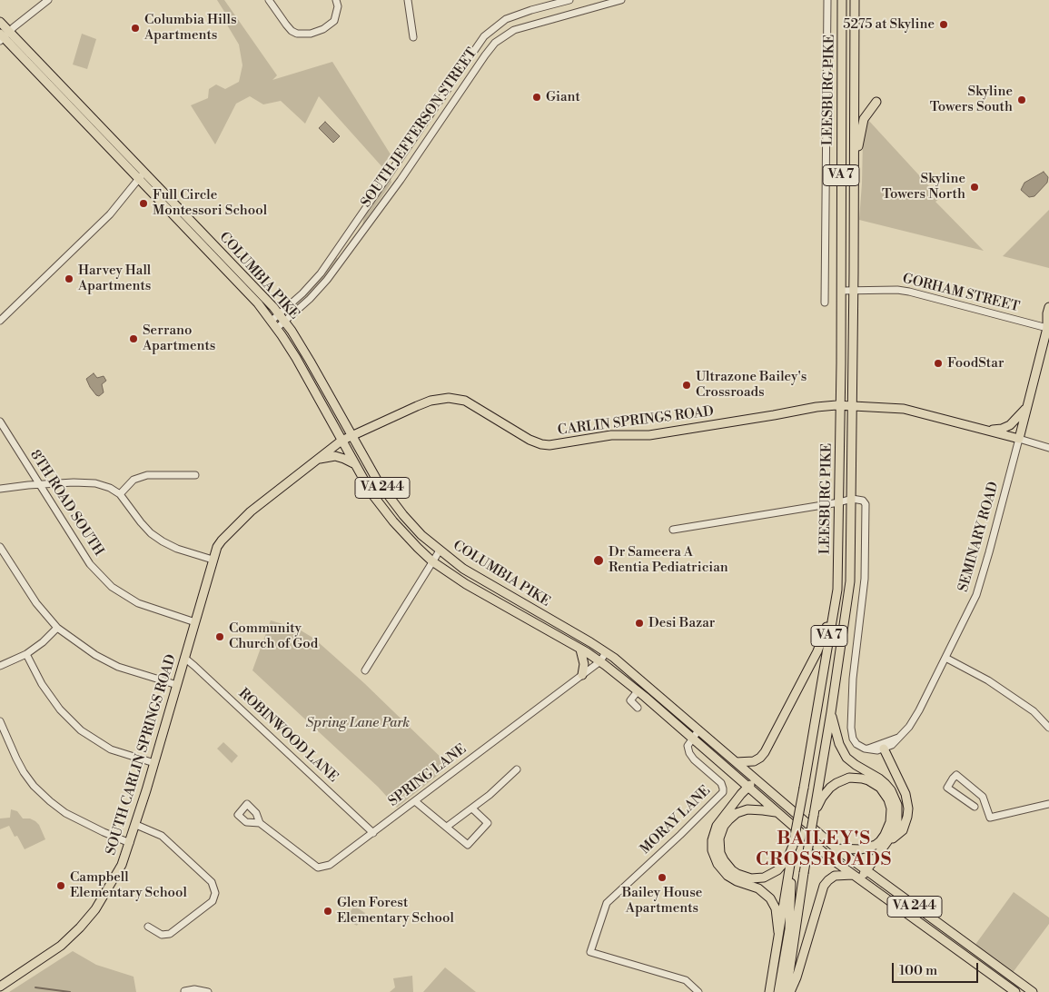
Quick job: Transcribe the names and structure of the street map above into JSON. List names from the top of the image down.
{
  "streets": {
    "main road": [
      "LEESBURG PIKE",
      "VA 7",
      "COLUMBIA PIKE",
      "CARLIN SPRINGS ROAD",
      "VA 244",
      "SEMINARY ROAD",
      "SOUTH CARLIN SPRINGS ROAD"
    ],
    "street": [
      "SOUTH JEFFERSON STREET",
      "GORHAM STREET",
      "8TH ROAD SOUTH",
      "ROBINWOOD LANE",
      "SPRING LANE",
      "MORAY LANE"
    ]
  },
  "crossings": [
    ["LEESBURG PIKE", "GORHAM STREET"],
    ["LEESBURG PIKE", "CARLIN SPRINGS ROAD"],
    ["SOUTH JEFFERSON STREET", "COLUMBIA PIKE"],
    ["COLUMBIA PIKE", "CARLIN SPRINGS ROAD"],
    ["COLUMBIA PIKE", "SPRING LANE"],
    ["COLUMBIA PIKE", "MORAY LANE"],
    ["GORHAM STREET", "SEMINARY ROAD"],
    ["CARLIN SPRINGS ROAD", "SEMINARY ROAD"],
    ["CARLIN SPRINGS ROAD", "SOUTH CARLIN SPRINGS ROAD"],
    ["8TH ROAD SOUTH", "SOUTH CARLIN SPRINGS ROAD"],
    ["ROBINWOOD LANE", "SOUTH CARLIN SPRINGS ROAD"],
    ["ROBINWOOD LANE", "SPRING LANE"]
  ],
  "districts": ["BAILEY'S CROSSROADS"],
  "parks": ["Spring Lane Park"],
  "places": [
    "5275 at Skyline",
    "Columbia Hills Apartments",
    "Giant",
    "Skyline Towers South",
    "Skyline Towers North",
    "Full Circle Montessori School",
    "Harvey Hall Apartments",
    "Serrano Apartments",
    "FoodStar",
    "Ultrazone Bailey's Crossroads",
    "Dr Sameera A Rentia Pediatrician",
    "Desi Bazar",
    "Community Church of God",
    "Bailey House Apartments",
    "Campbell Elementary School",
    "Glen Forest Elementary School"
  ],
  "scale_bar": "100 m"
}
